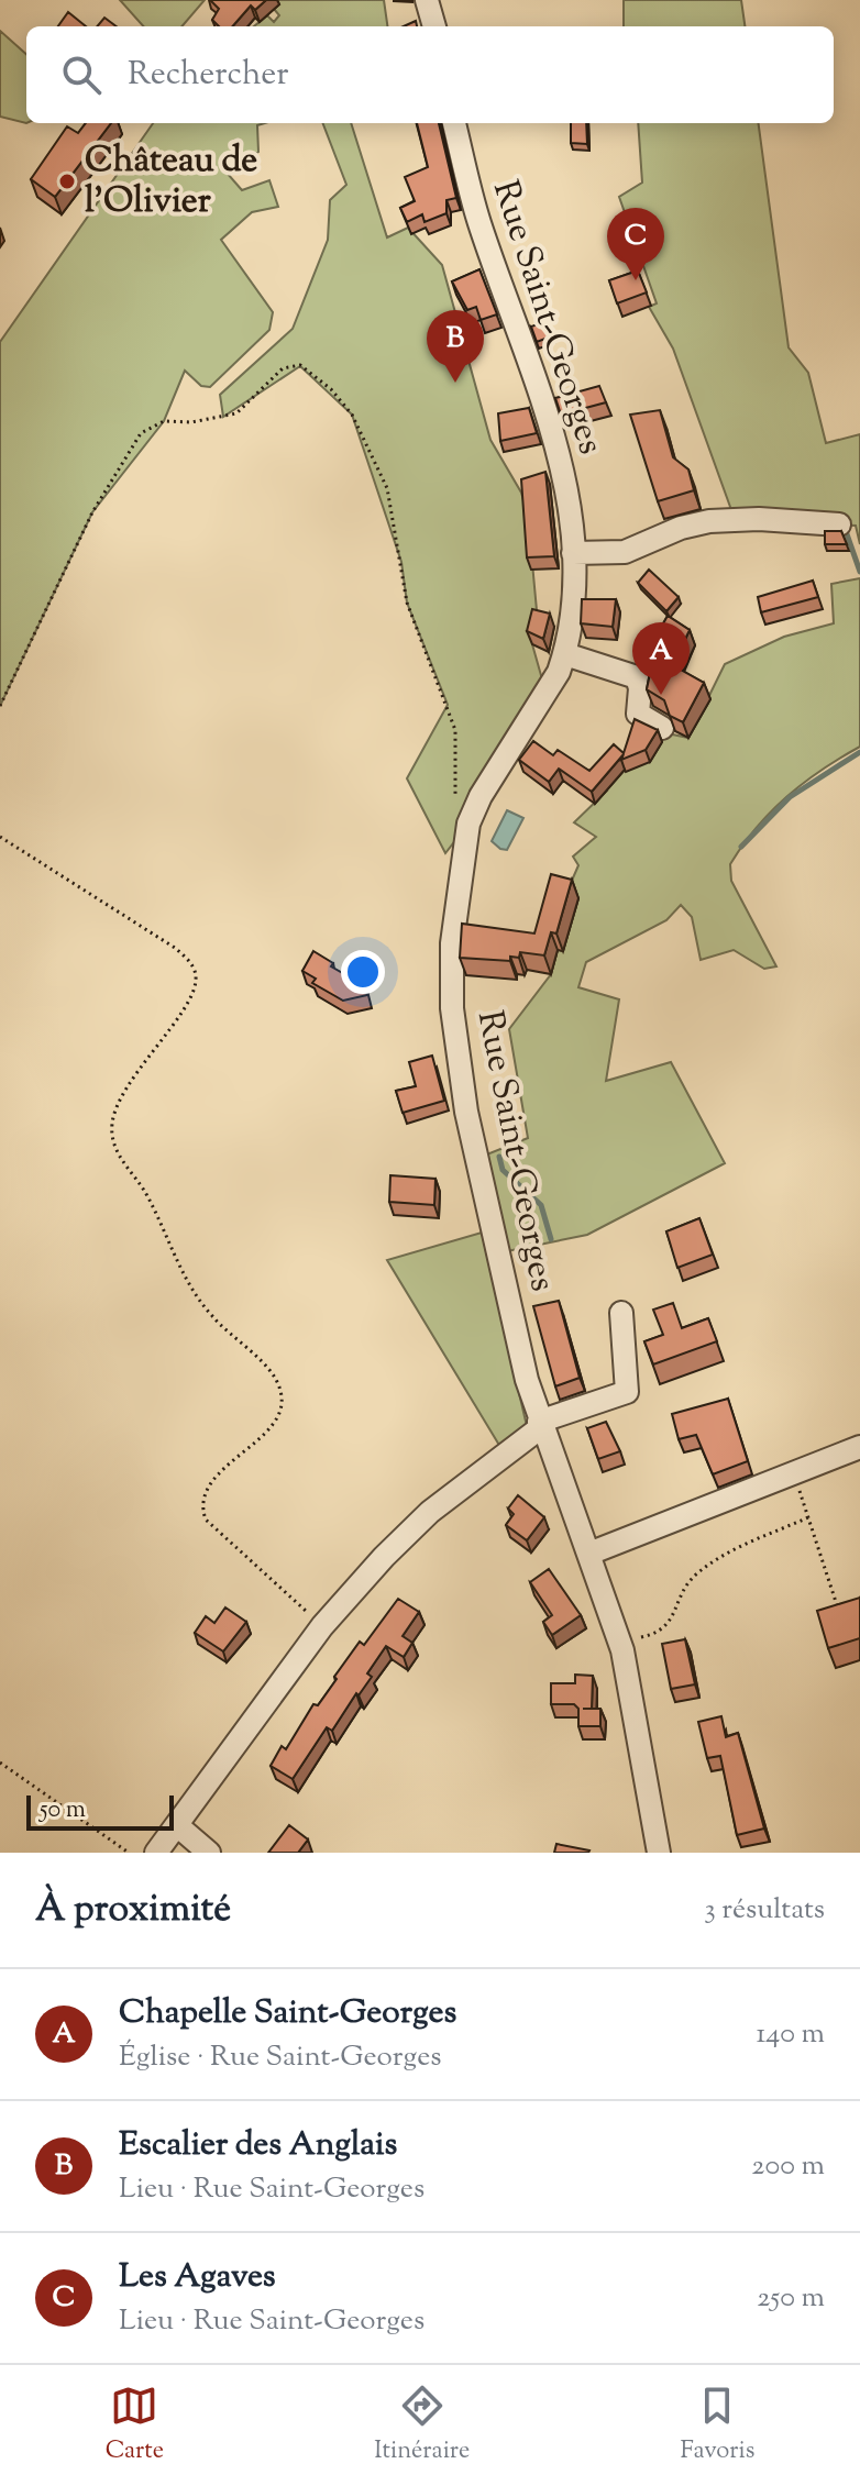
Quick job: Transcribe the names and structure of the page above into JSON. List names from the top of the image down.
{
  "streets": {
    "street": ["Rue Saint-Georges"]
  },
  "places": ["Château de l'Olivier"],
  "scale_bar": "50 m",
  "page": {
    "search": "Rechercher",
    "pins": ["C", "B", "A"],
    "scale": "50 m",
    "heading": ["À proximité", "3 résultats"],
    "list": [
      {
        "mark": "A",
        "name": "Chapelle Saint-Georges",
        "note": "Église · Rue Saint-Georges",
        "value": "140 m"
      },
      {
        "mark": "B",
        "name": "Escalier des Anglais",
        "note": "Lieu · Rue Saint-Georges",
        "value": "200 m"
      },
      {
        "mark": "C",
        "name": "Les Agaves",
        "note": "Lieu · Rue Saint-Georges",
        "value": "250 m"
      }
    ],
    "nav": ["Carte", "Itinéraire", "Favoris"]
  }
}
